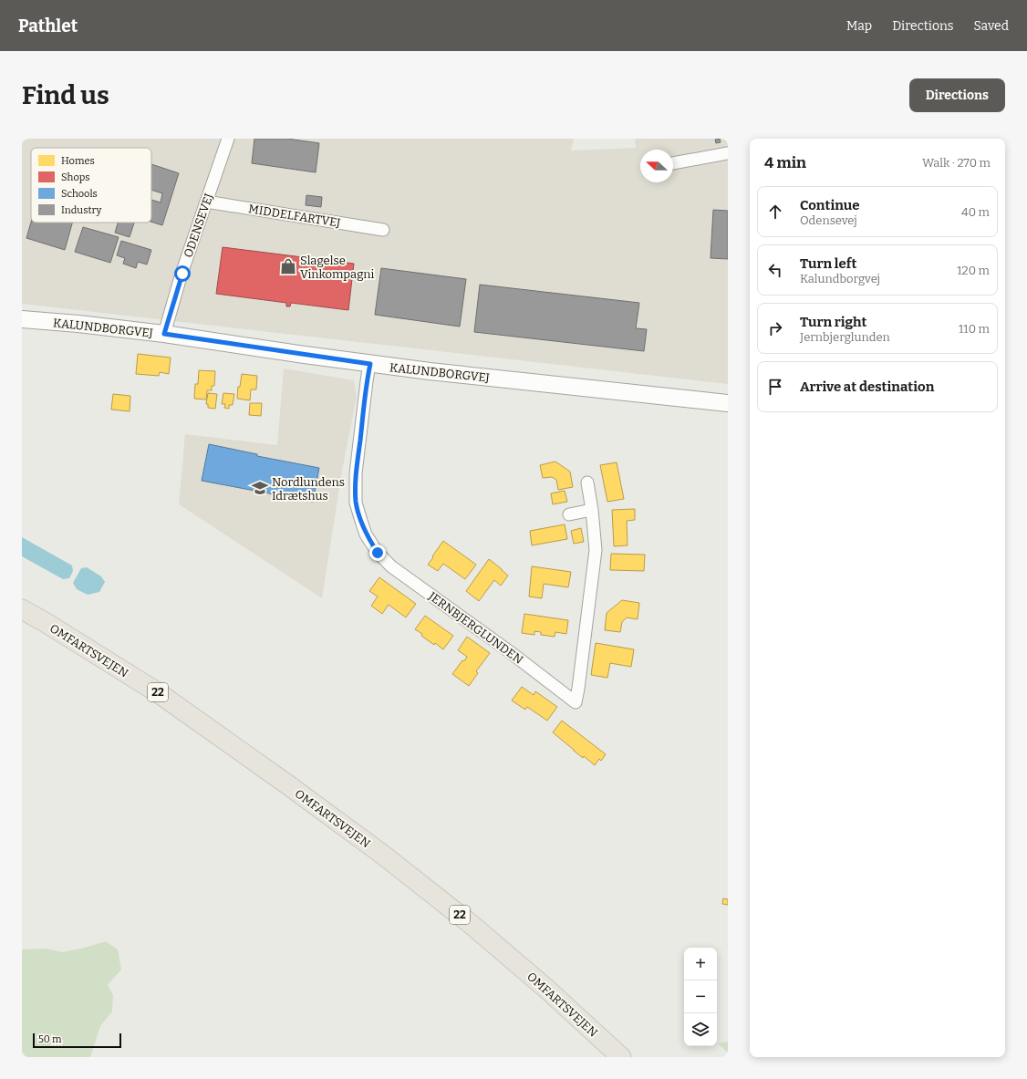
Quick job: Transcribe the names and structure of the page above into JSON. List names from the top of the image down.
{
  "streets": {
    "main road": ["OMFARTSVEJEN", "22"],
    "street": [
      "MIDDELFARTVEJ",
      "ODENSEVEJ",
      "KALUNDBORGVEJ",
      "JERNBJERGLUNDEN"
    ]
  },
  "crossings": [
    ["MIDDELFARTVEJ", "ODENSEVEJ"],
    ["ODENSEVEJ", "KALUNDBORGVEJ"],
    ["KALUNDBORGVEJ", "JERNBJERGLUNDEN"]
  ],
  "places": {
    "shop": ["Slagelse Vinkompagni"],
    "school or university": ["Nordlundens Idrætshus"]
  },
  "legend": [
    "Homes",
    "Shops",
    "Schools",
    "Industry"
  ],
  "scale_bar": "50 m",
  "north": "left",
  "page": {
    "header": "Pathlet",
    "nav": ["Map", "Directions", "Saved"],
    "buttons": "Directions",
    "title": "Find us",
    "heading": ["4 min", "Walk · 270 m"],
    "list": [
      ["Continue", "Odensevej", "40 m"],
      ["Turn left", "Kalundborgvej", "120 m"],
      ["Turn right", "Jernbjerglunden", "110 m"],
      "Arrive at destination"
    ],
    "map_buttons": ["+", "−"],
    "scale": "50 m"
  }
}
